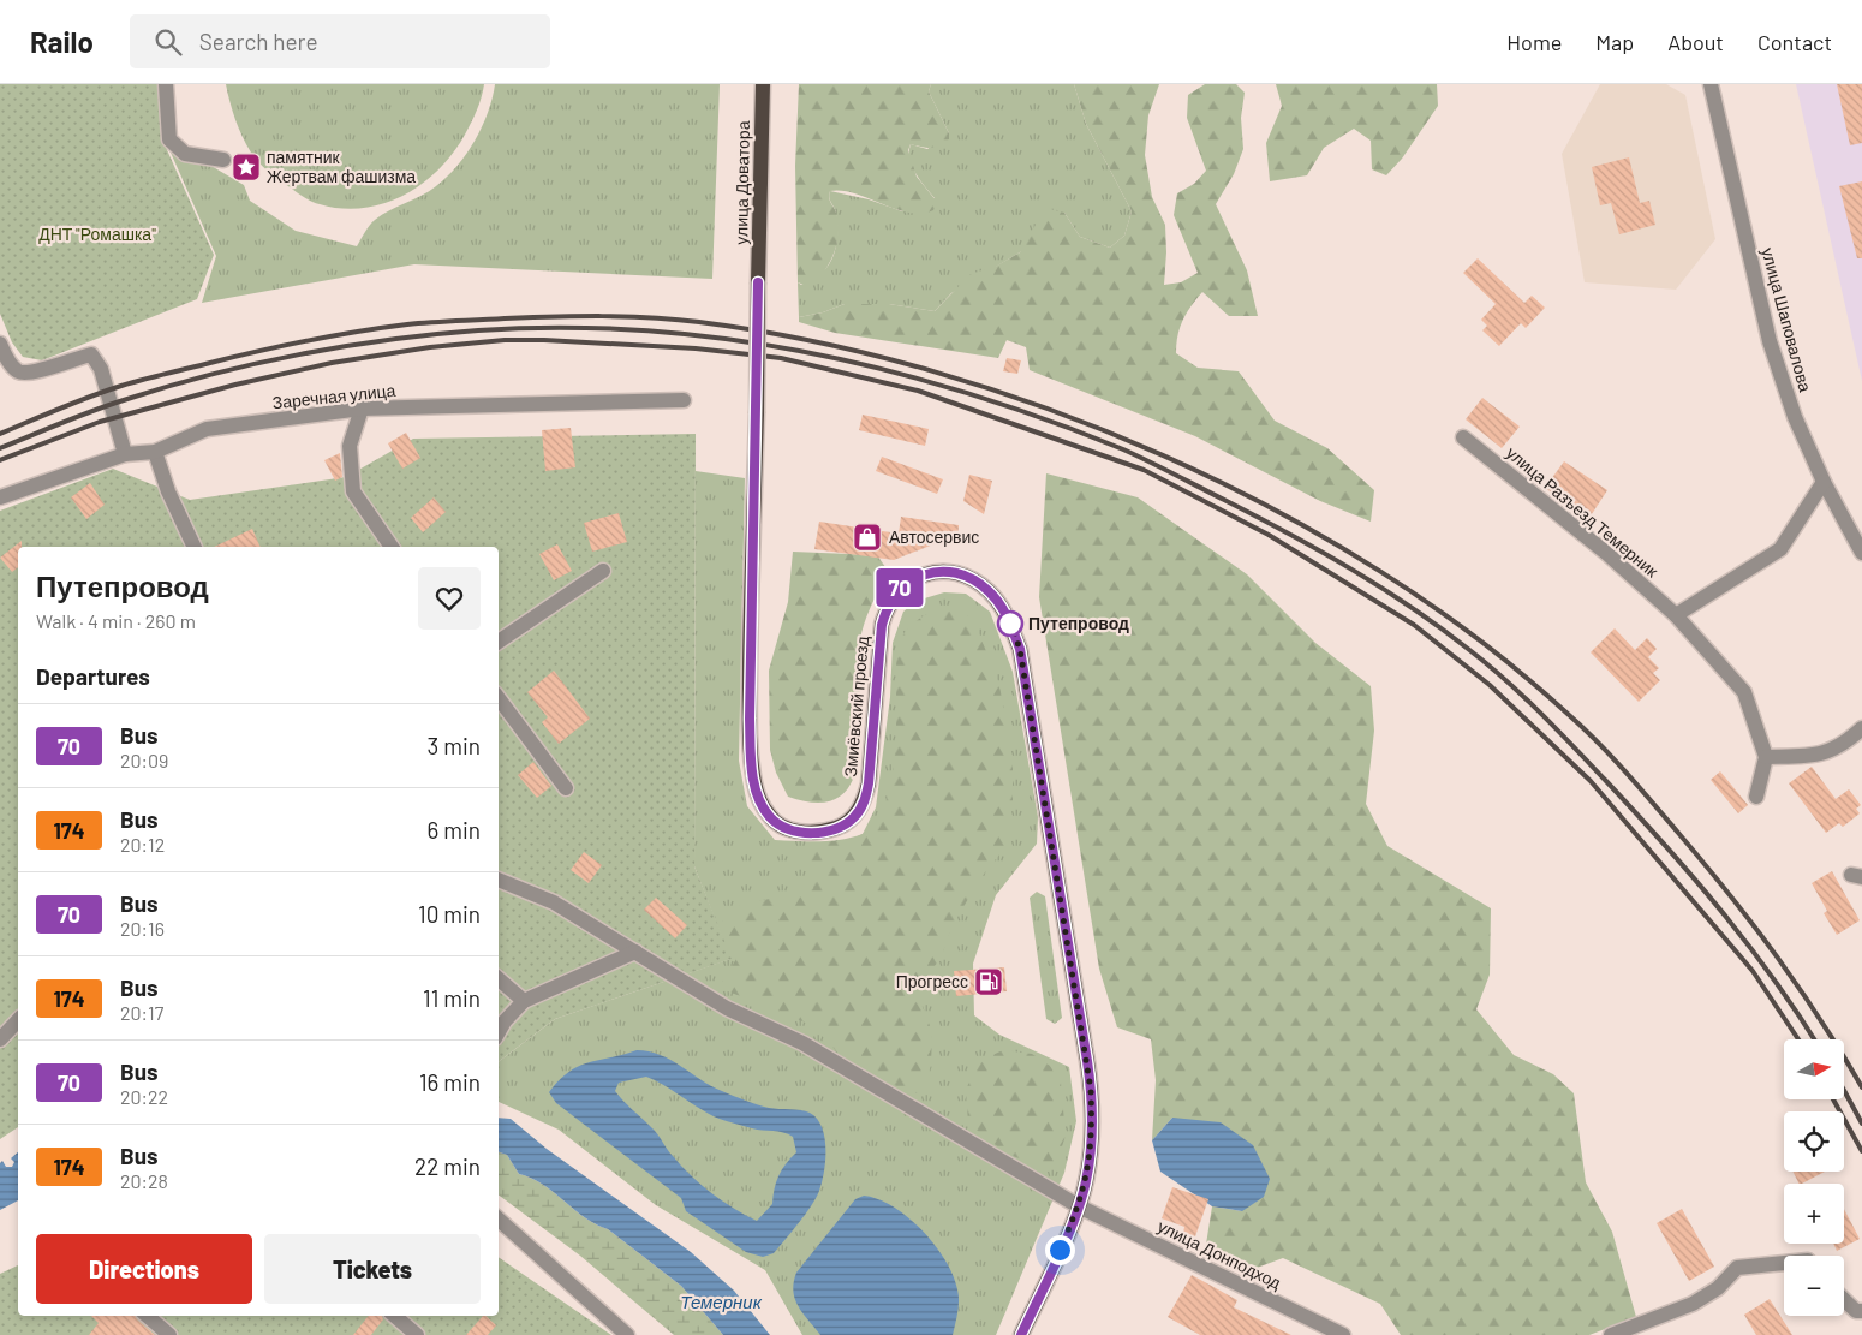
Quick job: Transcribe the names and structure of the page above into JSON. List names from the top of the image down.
{
  "streets": {
    "main road": ["улица Доватора", "Змиёвский проезд"],
    "street": [
      "улица Шаповалова",
      "Заречная улица",
      "улица Разъезд Темерник",
      "улица Донподход"
    ]
  },
  "crossings": [
    ["улица Доватора", "Змиёвский проезд"],
    ["Змиёвский проезд", "улица Донподход"]
  ],
  "water": ["Темерник"],
  "parks": ["ДНТ \"Ромашка\""],
  "places": {
    "place": ["памятник Жертвам фашизма"],
    "shop": ["Автосервис"],
    "other": ["Путепровод"],
    "fuel station": ["Прогресс"]
  },
  "lines": ["bus line 70"],
  "north": "right",
  "page": {
    "header": "Railo",
    "search": "Search here",
    "nav": [
      "Home",
      "Map",
      "About",
      "Contact"
    ],
    "on_map": "70",
    "heading": [
      ["Путепровод", "Walk · 4 min · 260 m"],
      "Departures"
    ],
    "list": [
      {
        "mark": "70",
        "name": "Bus",
        "note": "20:09",
        "value": "3 min"
      },
      {
        "mark": "174",
        "name": "Bus",
        "note": "20:12",
        "value": "6 min"
      },
      {
        "mark": "70",
        "name": "Bus",
        "note": "20:16",
        "value": "10 min"
      },
      {
        "mark": "174",
        "name": "Bus",
        "note": "20:17",
        "value": "11 min"
      },
      {
        "mark": "70",
        "name": "Bus",
        "note": "20:22",
        "value": "16 min"
      },
      {
        "mark": "174",
        "name": "Bus",
        "note": "20:28",
        "value": "22 min"
      }
    ],
    "map_buttons": ["+", "−"],
    "buttons": ["Directions", "Tickets"]
  }
}
